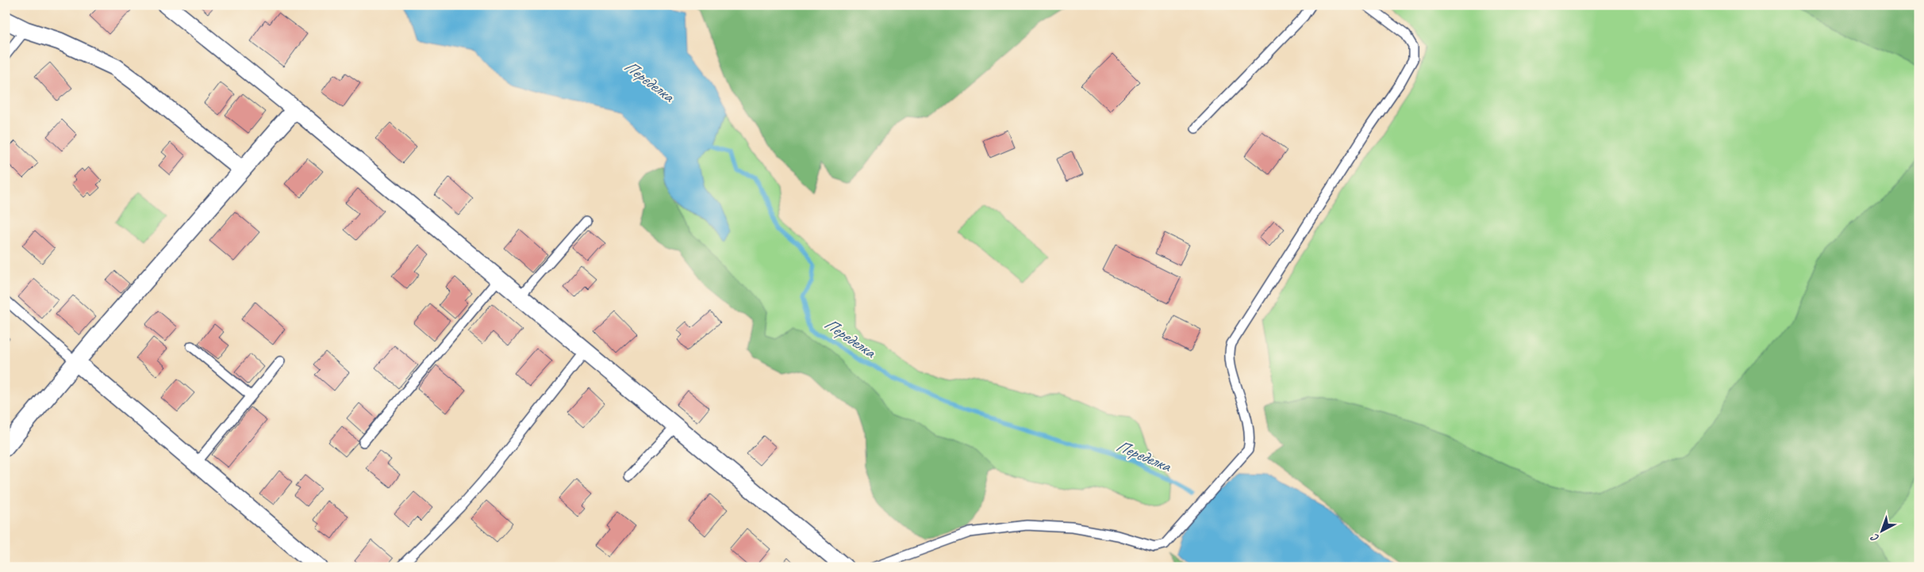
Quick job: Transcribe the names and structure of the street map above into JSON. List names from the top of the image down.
{
  "water": ["Переделка"],
  "north": "bottom left"
}
